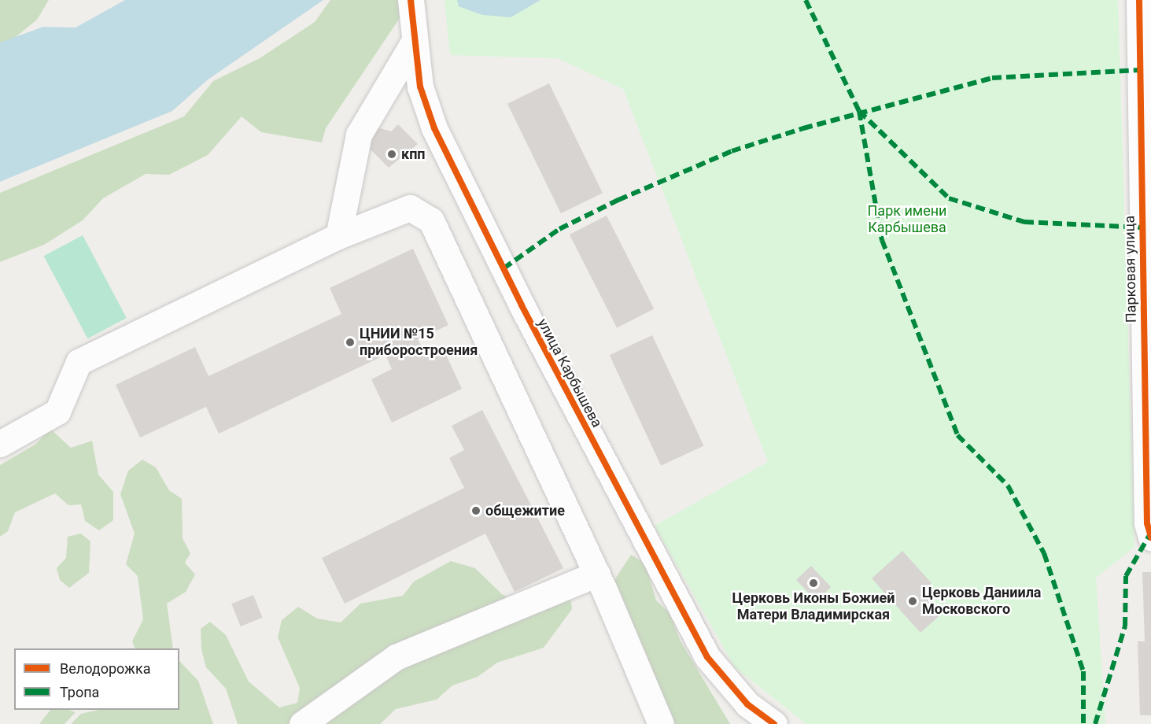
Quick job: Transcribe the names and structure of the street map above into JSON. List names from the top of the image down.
{
  "streets": {
    "street": ["Парковая улица", "улица Карбышева"]
  },
  "parks": ["Парк имени Карбышева"],
  "places": [
    "кпп",
    "ЦНИИ №15 приборостроения",
    "общежитие",
    "Церковь Иконы Божией Матери Владимирская",
    "Церковь Даниила Московского"
  ],
  "legend": ["Велодорожка", "Тропа"]
}
